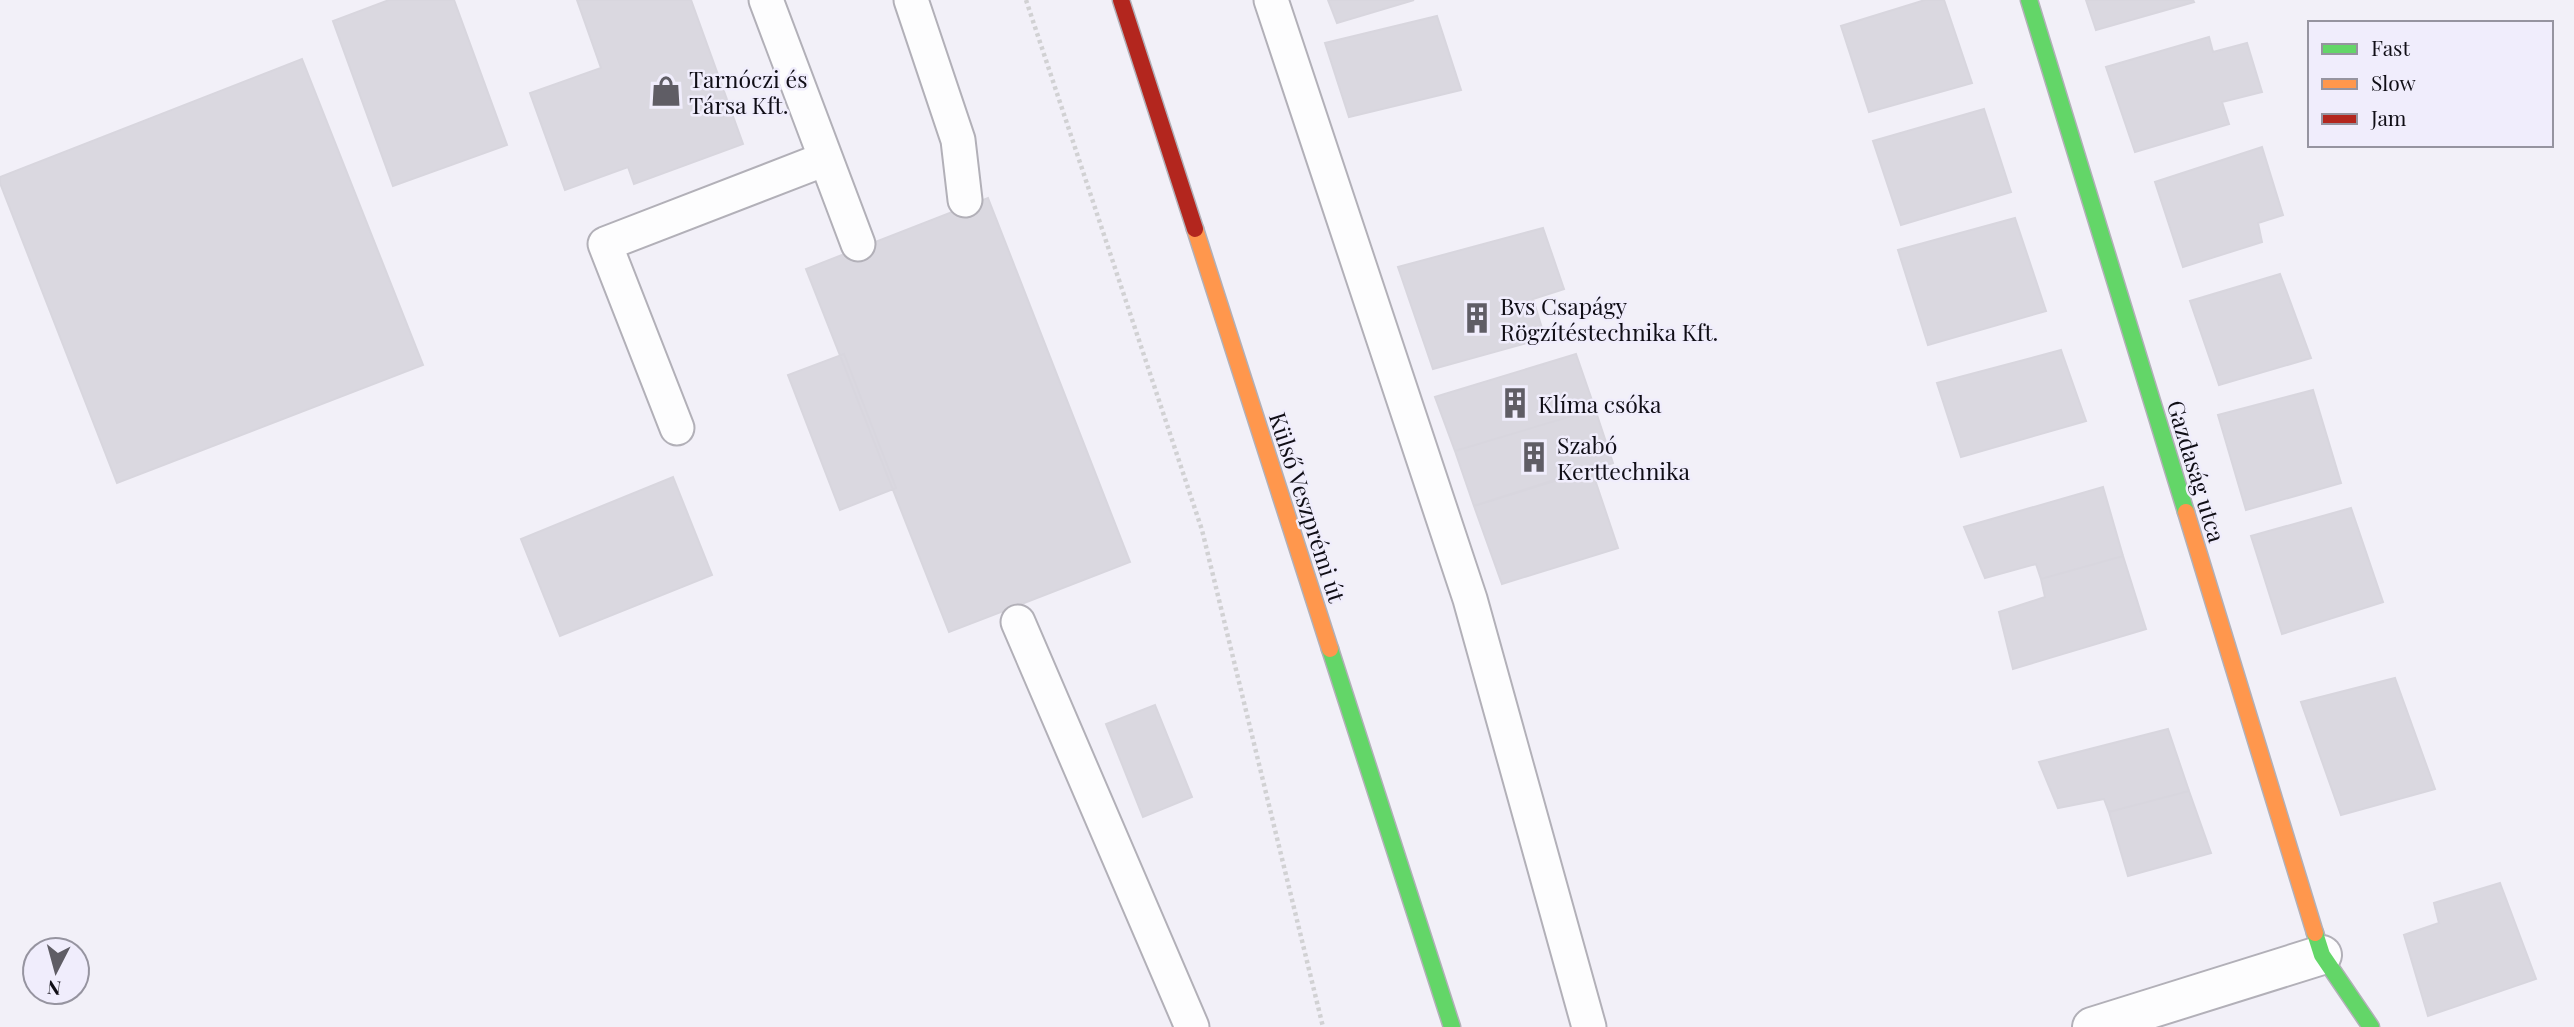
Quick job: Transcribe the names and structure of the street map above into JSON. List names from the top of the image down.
{
  "streets": {
    "street": ["Gazdaság utca", "Külső Veszprémi út"]
  },
  "places": {
    "shop": ["Tarnóczi és Társa Kft."],
    "building": ["Bvs Csapágy Rögzítéstechnika Kft.", "Klíma csóka", "Szabó Kerttechnika"]
  },
  "legend": ["Fast", "Slow", "Jam"],
  "north": "bottom"
}
